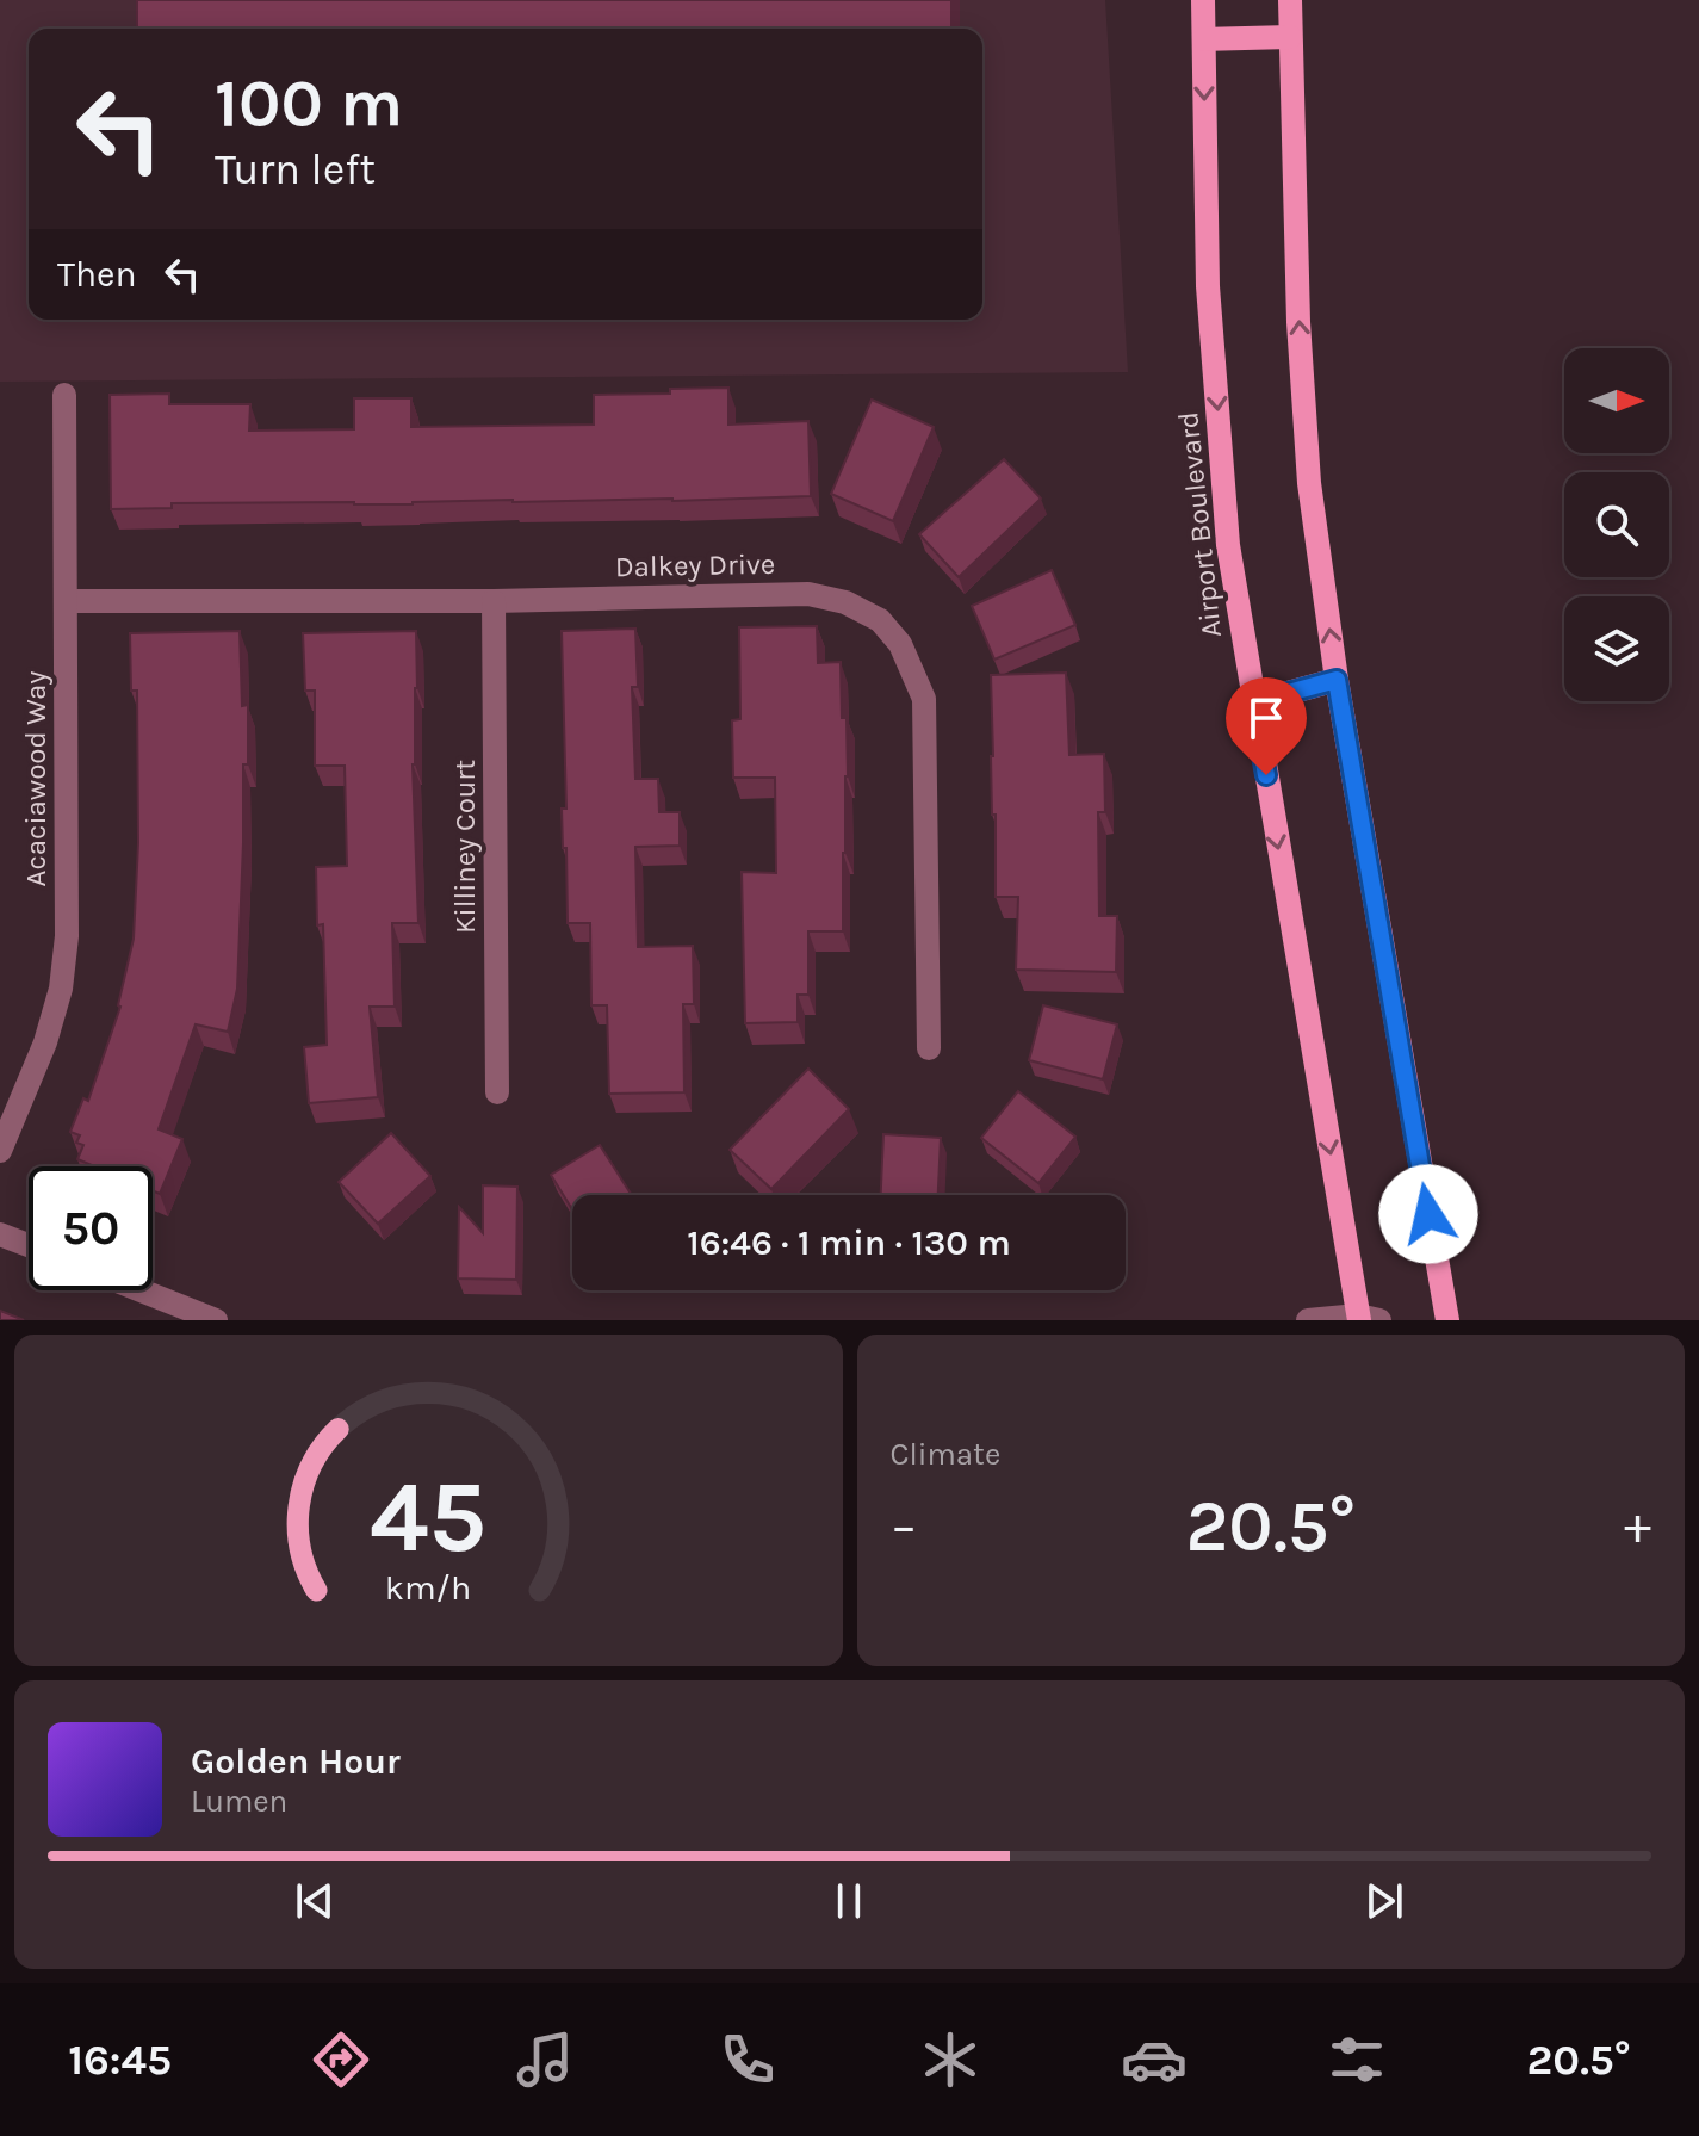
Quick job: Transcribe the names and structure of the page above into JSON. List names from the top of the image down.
{
  "streets": {
    "main road": ["Airport Boulevard"],
    "street": ["Dalkey Drive", "Acaciawood Way", "Killiney Court"]
  },
  "crossings": [
    ["Dalkey Drive", "Acaciawood Way"],
    ["Dalkey Drive", "Killiney Court"]
  ],
  "north": "right",
  "page": {
    "turn": ["100 m", "Turn left"],
    "then": "Then",
    "limit": "50",
    "trip": "16:46 · 1 min · 130 m",
    "tile": "Climate",
    "heat": ["−", "20.5°", "+"],
    "song": ["Golden Hour", "Lumen"],
    "tabs": ["16:45", "20.5°"],
    "gauge": ["45", "km/h"]
  }
}
